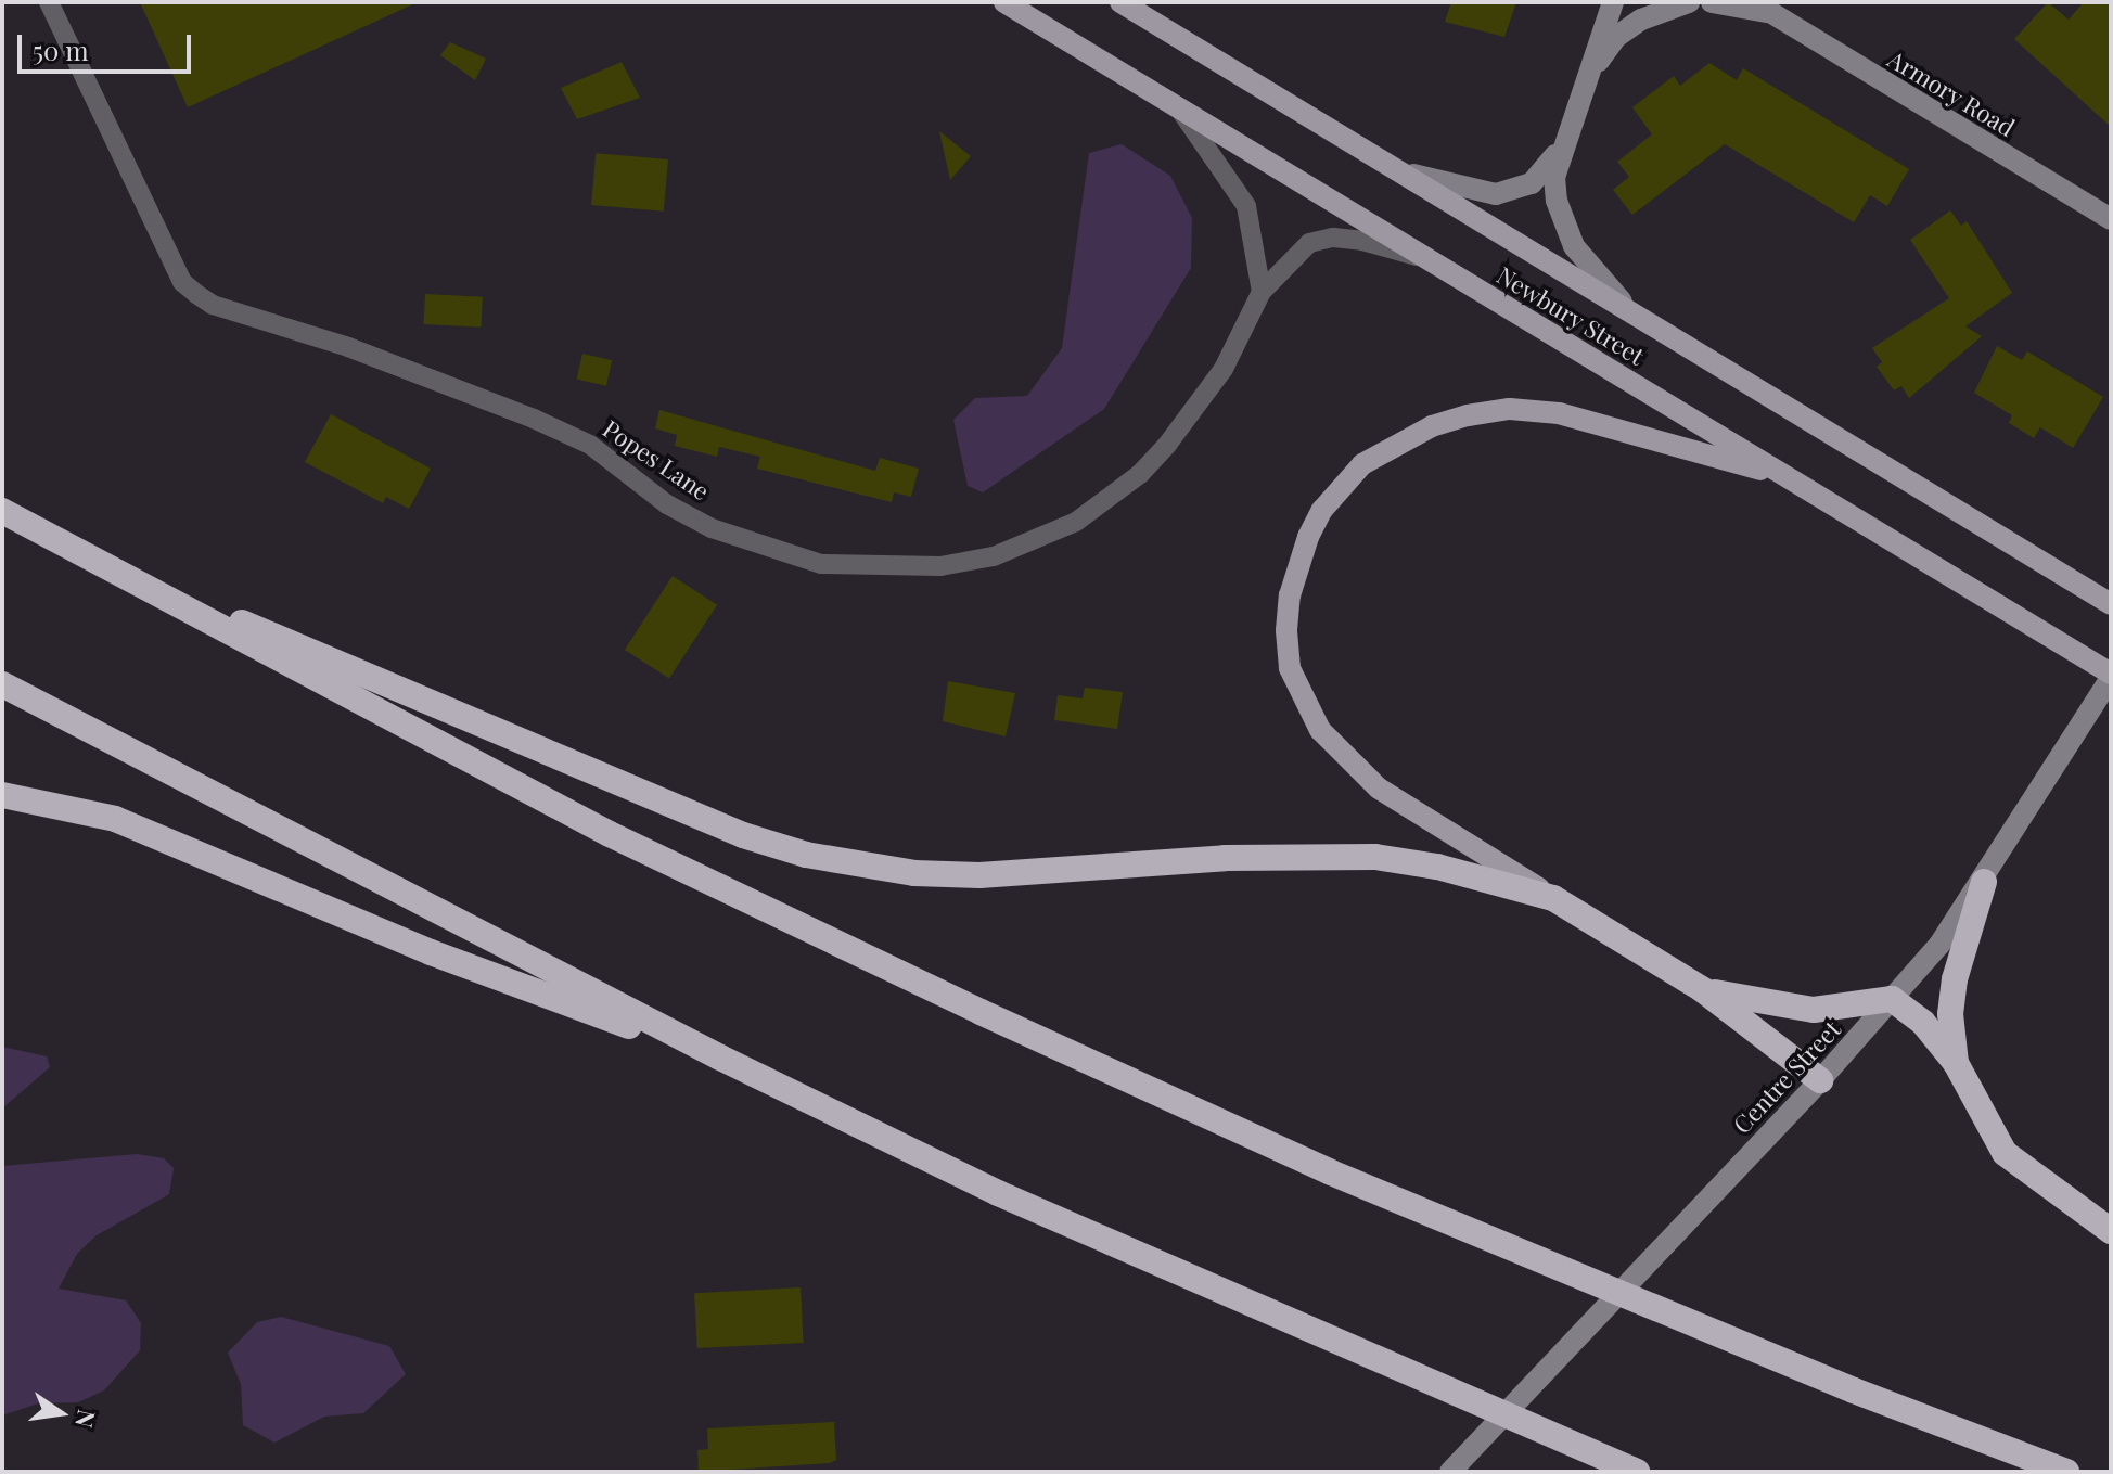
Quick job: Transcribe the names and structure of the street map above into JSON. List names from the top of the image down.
{
  "streets": {
    "main road": ["Armory Road", "Newbury Street", "Centre Street"],
    "street": ["Popes Lane"]
  },
  "crossings": [
    ["Newbury Street", "Popes Lane"],
    ["Newbury Street", "Centre Street"]
  ],
  "scale_bar": "50 m",
  "north": "right"
}
